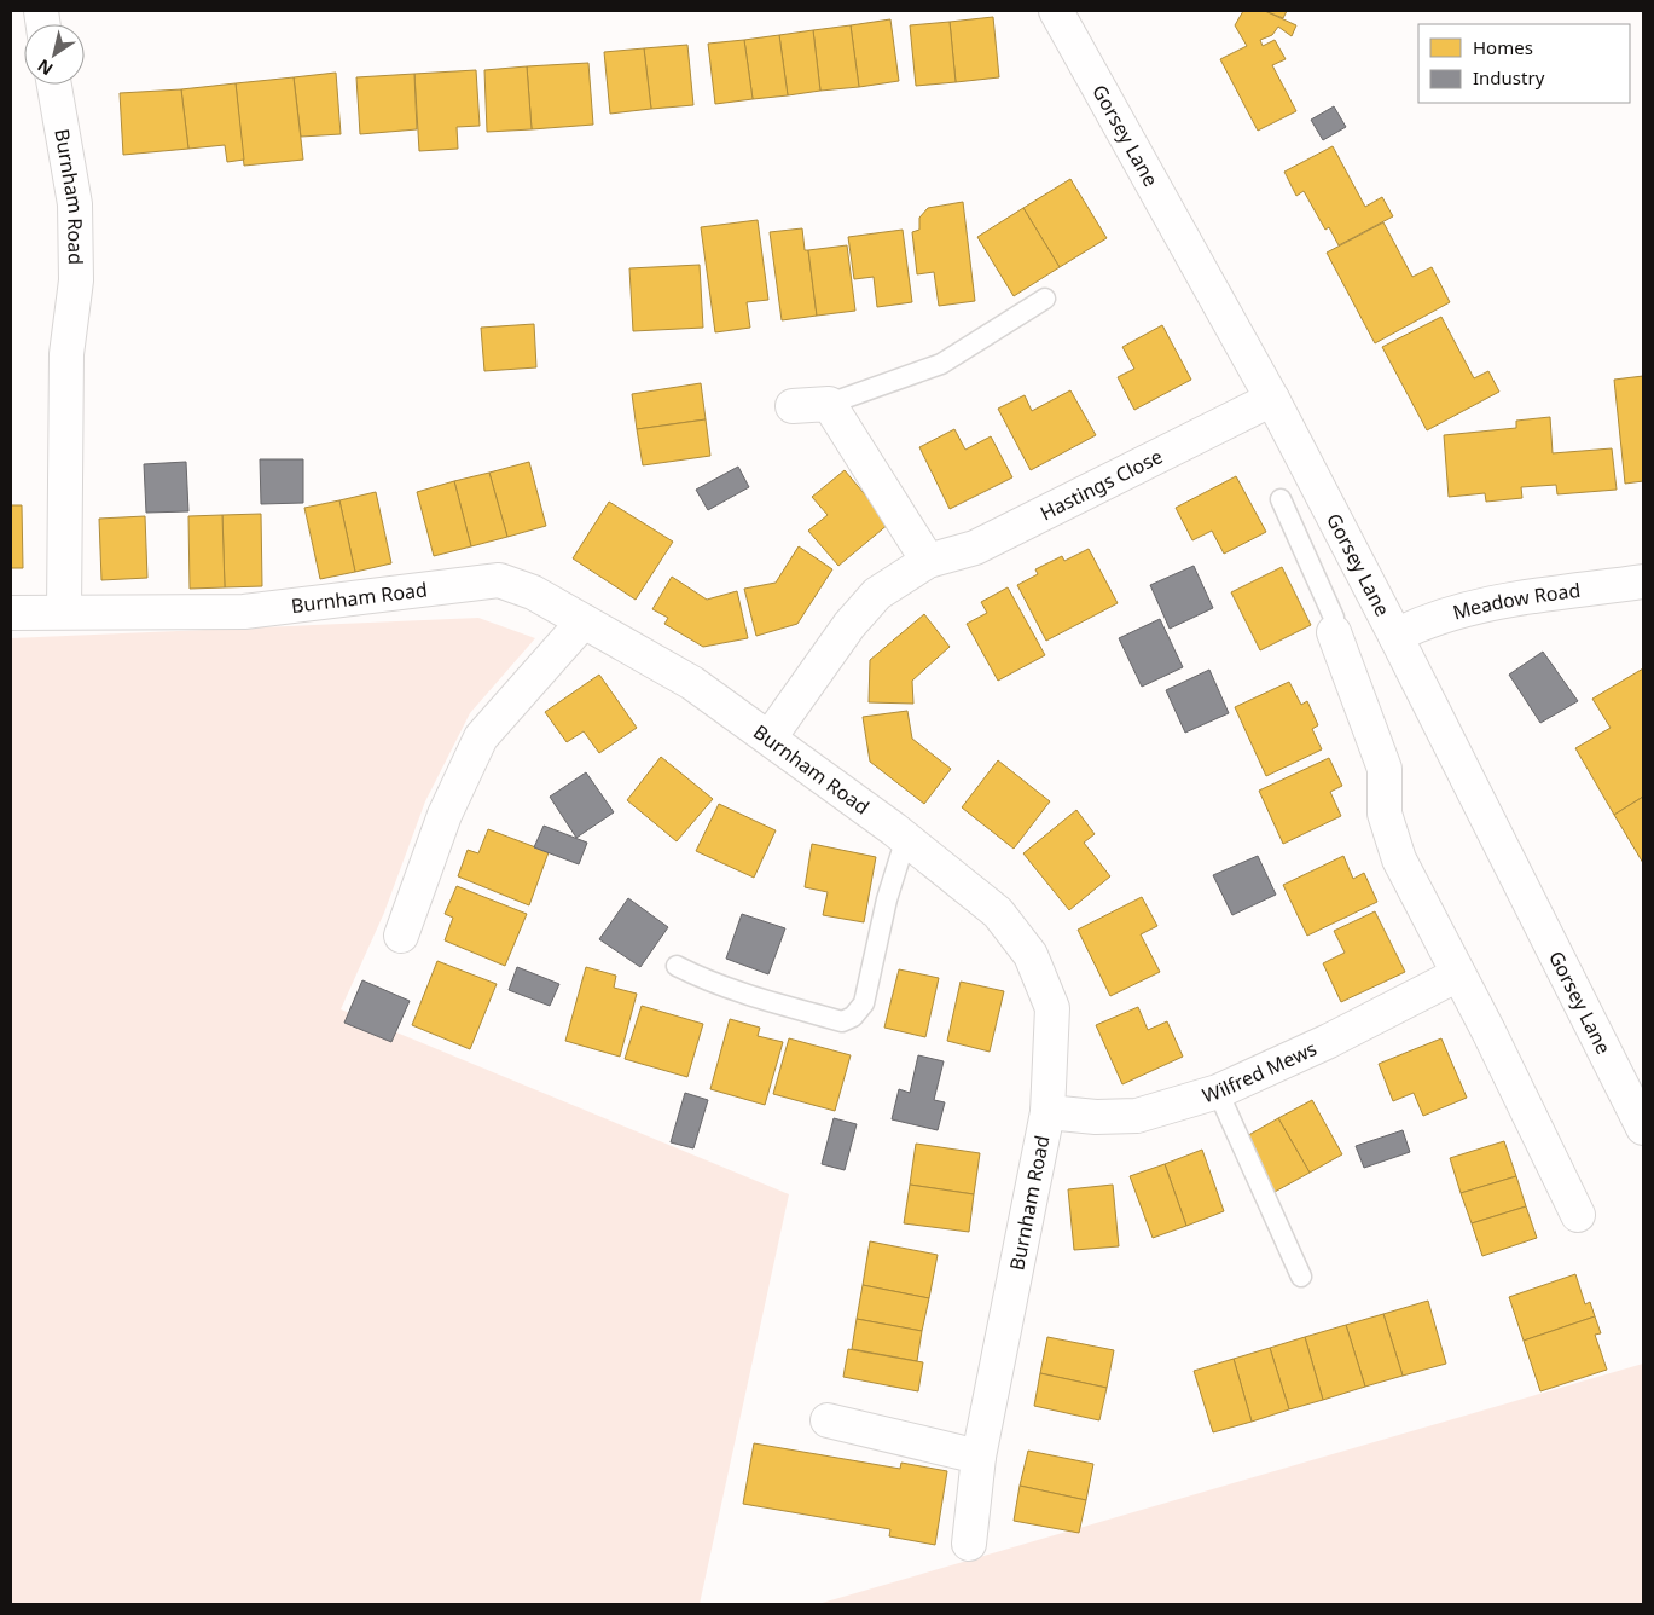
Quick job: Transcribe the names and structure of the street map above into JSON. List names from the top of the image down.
{
  "streets": {
    "street": [
      "Gorsey Lane",
      "Burnham Road",
      "Hastings Close",
      "Meadow Road",
      "Wilfred Mews"
    ]
  },
  "crossings": [
    ["Gorsey Lane", "Hastings Close"],
    ["Gorsey Lane", "Meadow Road"],
    ["Burnham Road", "Hastings Close"],
    ["Burnham Road", "Wilfred Mews"]
  ],
  "legend": ["Homes", "Industry"],
  "north": "bottom left"
}
